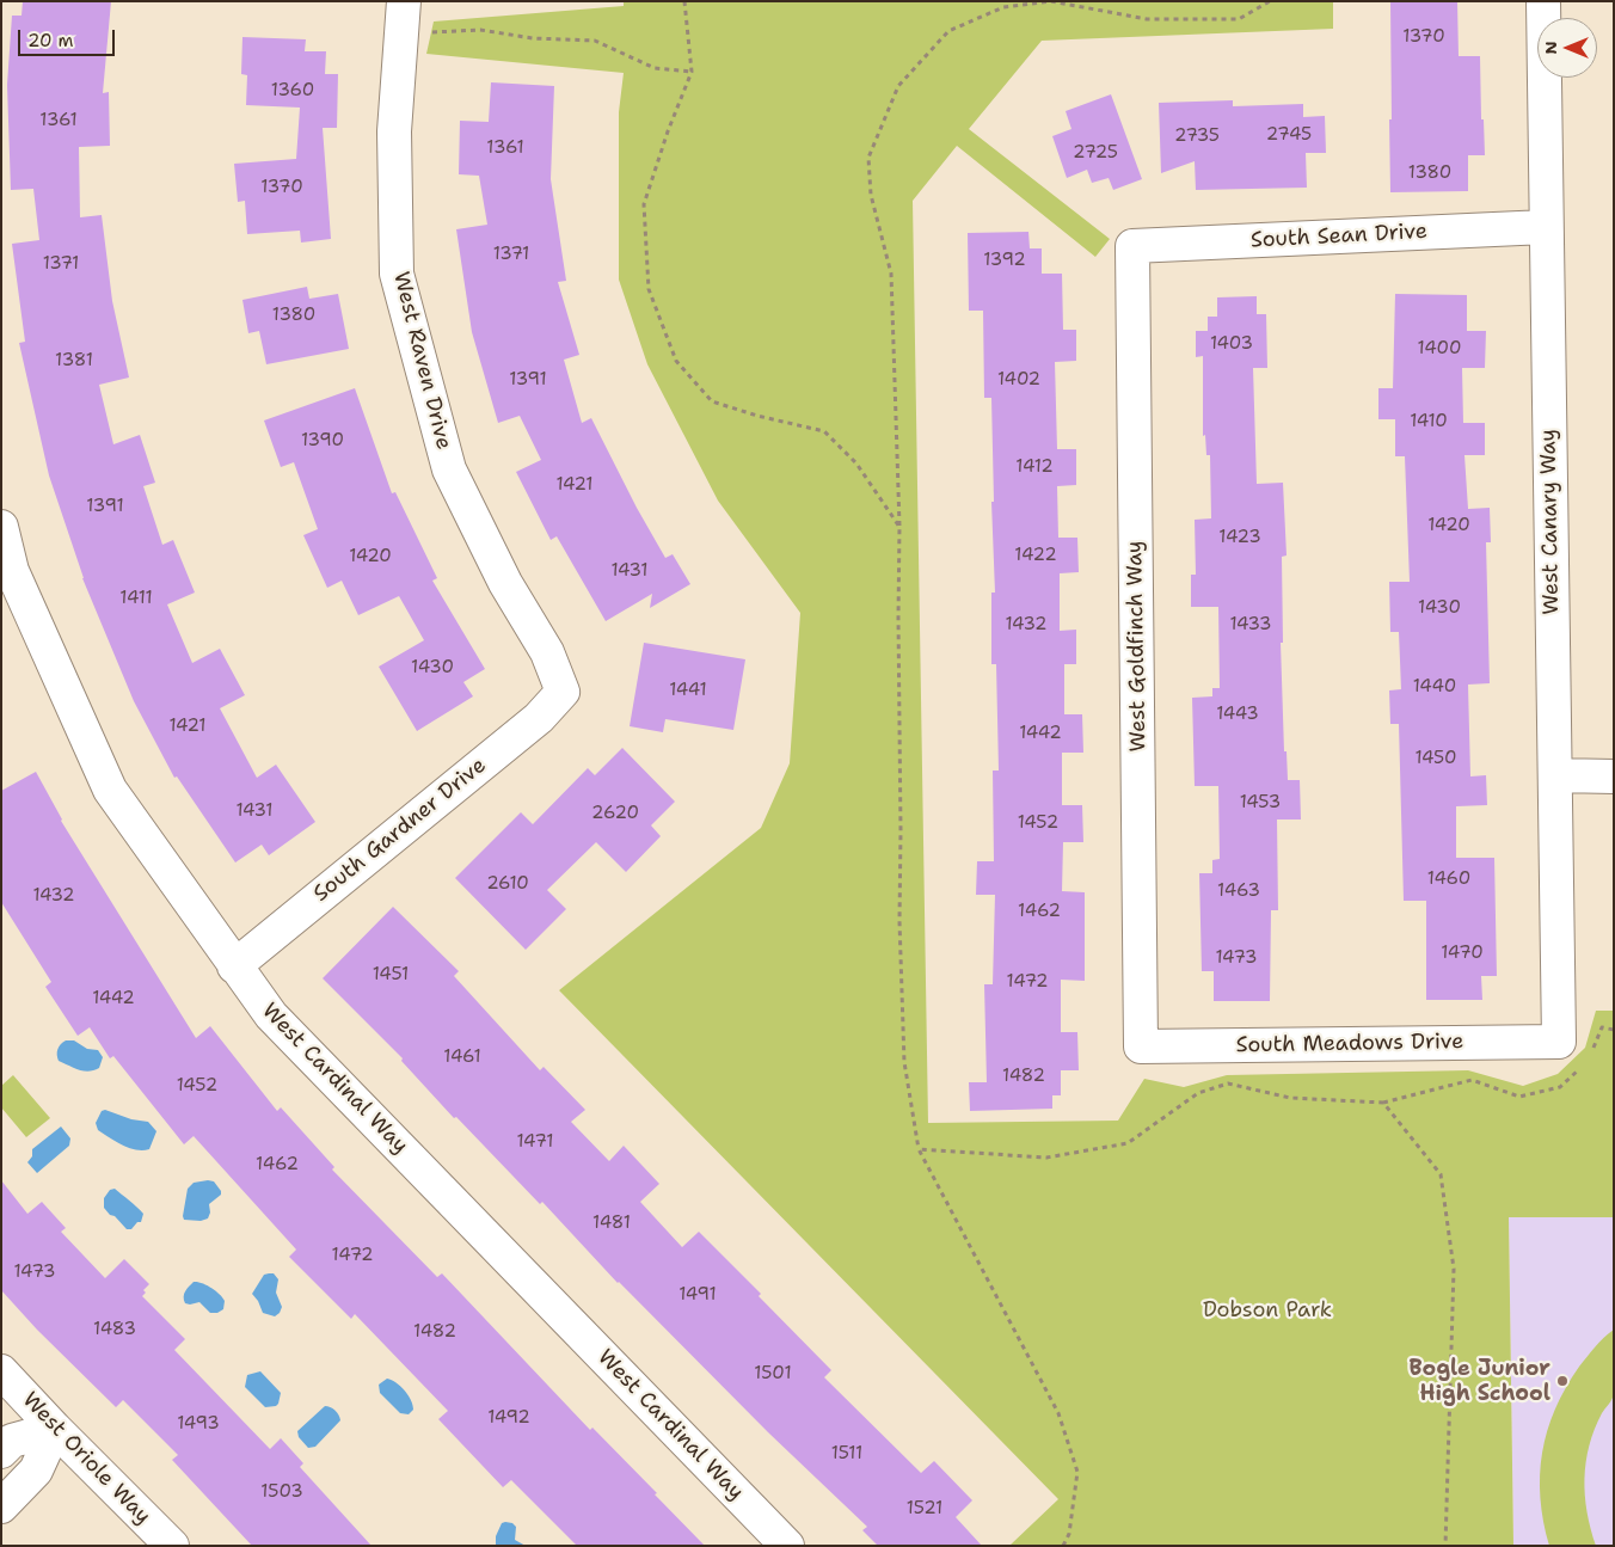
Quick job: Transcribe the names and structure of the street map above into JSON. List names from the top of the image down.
{
  "streets": {
    "street": [
      "South Sean Drive",
      "West Raven Drive",
      "West Canary Way",
      "West Goldfinch Way",
      "South Gardner Drive",
      "South Meadows Drive",
      "West Cardinal Way",
      "West Oriole Way"
    ]
  },
  "crossings": [
    ["South Sean Drive", "West Canary Way"],
    ["South Sean Drive", "West Goldfinch Way"],
    ["West Raven Drive", "South Gardner Drive"],
    ["West Canary Way", "South Meadows Drive"],
    ["West Goldfinch Way", "South Meadows Drive"],
    ["South Gardner Drive", "West Cardinal Way"]
  ],
  "parks": ["Dobson Park"],
  "places": ["Bogle Junior High School"],
  "house_numbers": [
    "1370",
    "1360",
    "1361",
    "2745",
    "2735",
    "1361",
    "2725",
    "1380",
    "1370",
    "1371",
    "1392",
    "1371",
    "1380",
    "1403",
    "1400",
    "1381",
    "1391",
    "1402",
    "1410",
    "1390",
    "1412",
    "1421",
    "1391",
    "1420",
    "1423",
    "1422",
    "1420",
    "1431",
    "1411",
    "1430",
    "1432",
    "1433",
    "1430",
    "1440",
    "1441",
    "1443",
    "1421",
    "1442",
    "1450",
    "1453",
    "1431",
    "2620",
    "1452",
    "1460",
    "2610",
    "1463",
    "1432",
    "1462",
    "1470",
    "1473",
    "1451",
    "1472",
    "1442",
    "1461",
    "1482",
    "1452",
    "1471",
    "1462",
    "1481",
    "1472",
    "1473",
    "1491",
    "1483",
    "1482",
    "1501",
    "1492",
    "1493",
    "1511",
    "1503",
    "1521"
  ],
  "scale_bar": "20 m",
  "north": "left"
}
